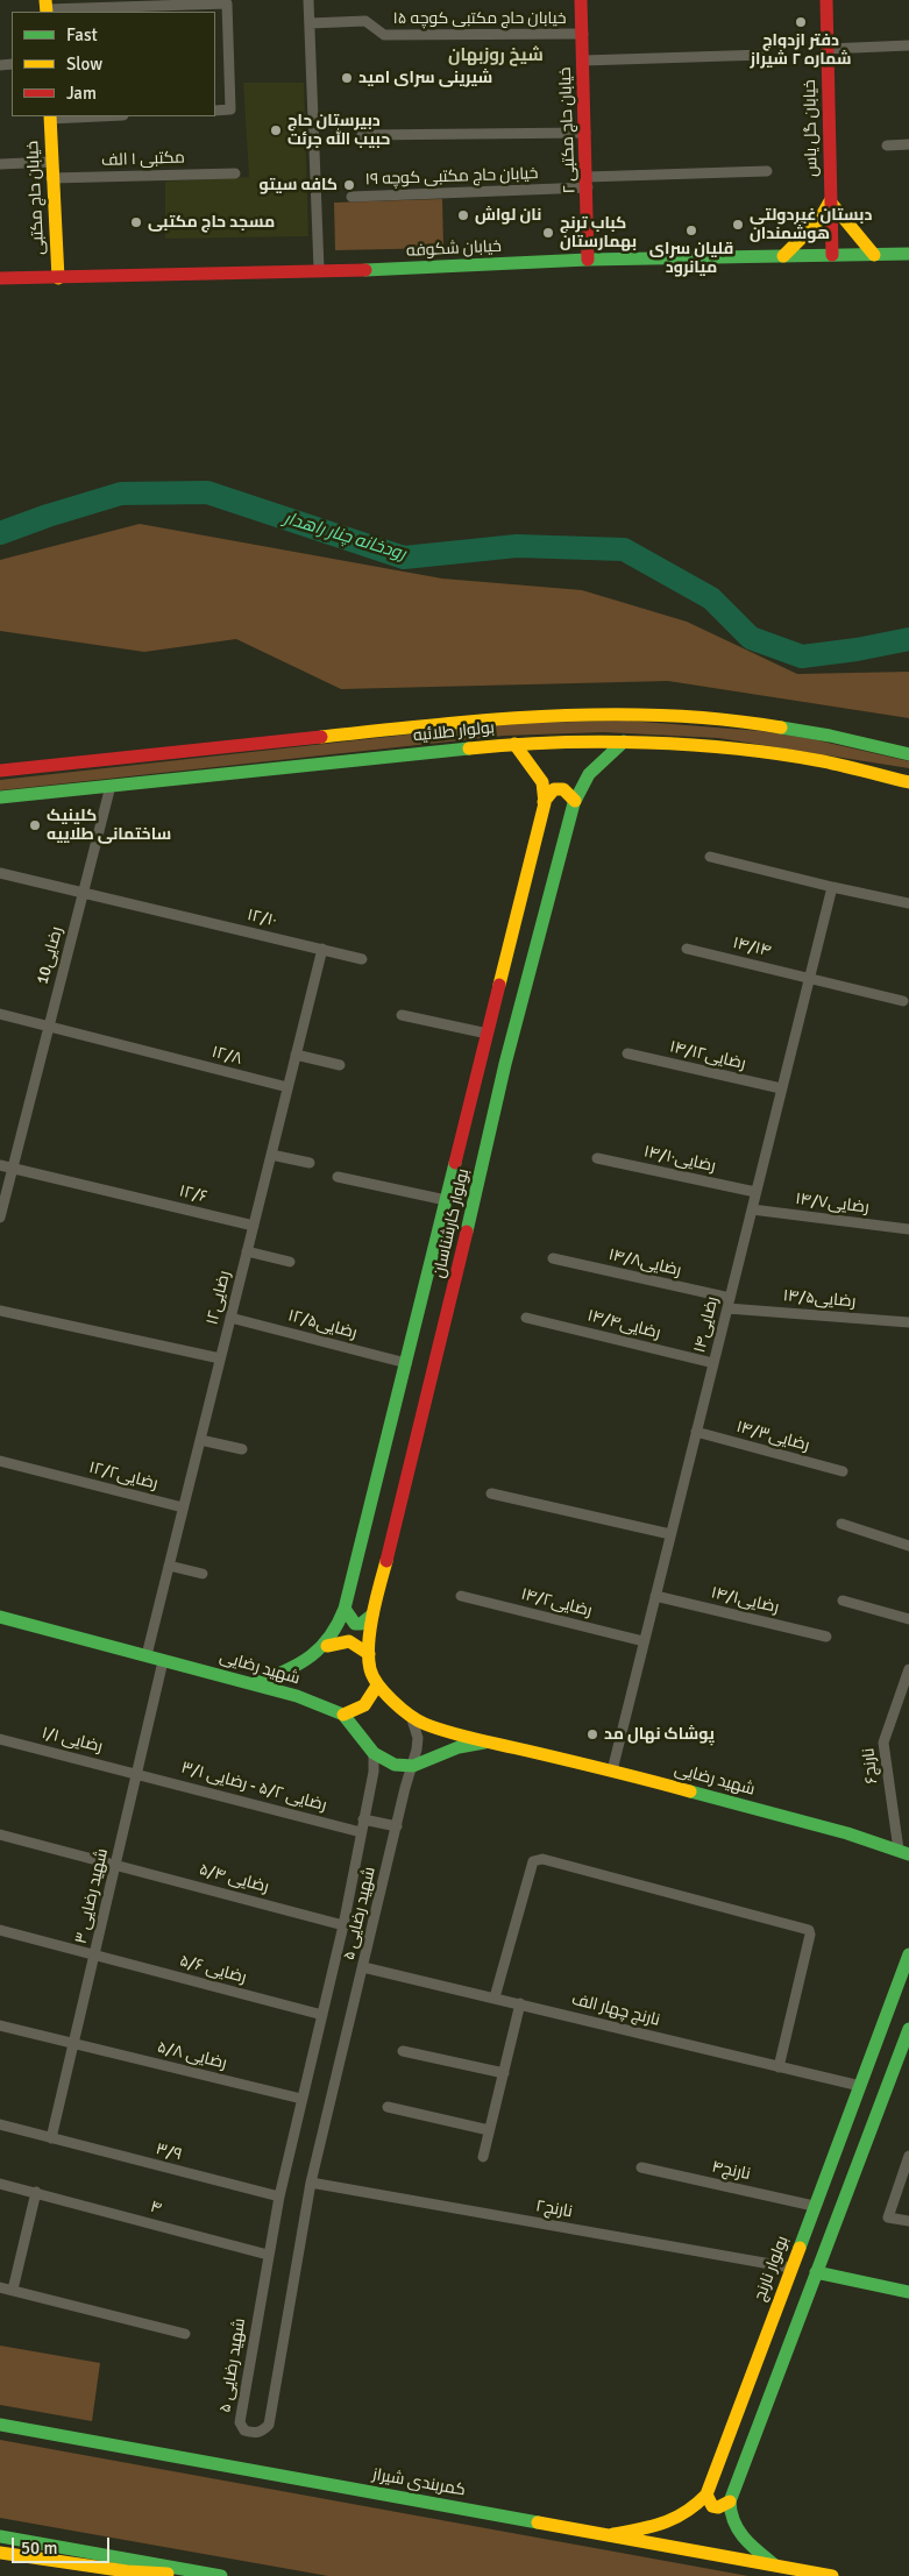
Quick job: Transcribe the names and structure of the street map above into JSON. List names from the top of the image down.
{
  "streets": {
    "main road": [
      "خیابان گل یاس",
      "خیابان حاج مکتبی ۲",
      "خیابان حاج مکتبی",
      "خیابان شکوفه",
      "بولوار طلائیه",
      "بولوار کارشناسان",
      "شهید رضایی",
      "بولوار نارنج",
      "کمربندی شیراز"
    ],
    "street": [
      "خیابان حاج مکتبی کوچه ۱۵",
      "مکتبی ۱ الف",
      "خیابان حاج مکتبی کوچه ۱۹",
      "۱۲/۱۰",
      "۱۴/۱۴",
      "رضایی10",
      "۱۲/۸",
      "رضایی۱۴/۱۲",
      "رضایی۱۴/۱۰",
      "۱۲/۶",
      "رضایی۱۴/۷",
      "رضایی۱۴/۸",
      "رضایی۱۲",
      "رضایی۱۴/۵",
      "رضایی۱۲/۵",
      "رضایی۱۴/۴",
      "رضایی۱۴",
      "رضایی۱۴/۳",
      "رضایی۱۲/۲",
      "۱۴/۱رضایی",
      "رضایی۱۴/۲",
      "رضایی ۱/۱",
      "نارنج۶",
      "رضایی ۵/۲ - رضایی ۳/۱",
      "رضایی ۵/۴",
      "شهید رضایی ۳",
      "شهید رضایی ۵",
      "رضایی ۵/۶",
      "نارنج چهار الف",
      "رضایی ۵/۸",
      "۳/۹",
      "نارنج۴",
      "۴",
      "نارنج۲"
    ]
  },
  "crossings": [
    ["خیابان حاج مکتبی کوچه ۱۵", "خیابان حاج مکتبی ۲"],
    ["خیابان گل یاس", "خیابان شکوفه"],
    ["خیابان حاج مکتبی ۲", "خیابان حاج مکتبی کوچه ۱۹"],
    ["خیابان حاج مکتبی ۲", "خیابان شکوفه"],
    ["مکتبی ۱ الف", "خیابان حاج مکتبی"],
    ["خیابان حاج مکتبی", "خیابان شکوفه"],
    ["بولوار طلائیه", "رضایی10"],
    ["بولوار طلائیه", "بولوار کارشناسان"],
    ["۱۲/۱۰", "رضایی10"],
    ["۱۲/۱۰", "رضایی۱۲"],
    ["۱۴/۱۴", "رضایی۱۴"],
    ["رضایی10", "۱۲/۸"],
    ["رضایی10", "۱۲/۶"],
    ["۱۲/۸", "رضایی۱۲"],
    ["رضایی۱۴/۱۲", "رضایی۱۴"],
    ["رضایی۱۴/۱۰", "رضایی۱۴"],
    ["۱۲/۶", "رضایی۱۲"],
    ["رضایی۱۴/۷", "رضایی۱۴"],
    ["بولوار کارشناسان", "رضایی۱۲/۵"],
    ["بولوار کارشناسان", "شهید رضایی"],
    ["رضایی۱۴/۸", "رضایی۱۴/۵"],
    ["رضایی۱۴/۸", "رضایی۱۴"],
    ["رضایی۱۲", "رضایی۱۲/۵"],
    ["رضایی۱۲", "رضایی۱۲/۲"],
    ["رضایی۱۲", "شهید رضایی"],
    ["رضایی۱۴/۵", "رضایی۱۴"],
    ["رضایی۱۴/۴", "رضایی۱۴"],
    ["رضایی۱۴", "رضایی۱۴/۳"],
    ["رضایی۱۴", "۱۴/۱رضایی"],
    ["رضایی۱۴", "رضایی۱۴/۲"],
    ["رضایی۱۴", "شهید رضایی"],
    ["شهید رضایی", "نارنج۶"],
    ["شهید رضایی", "شهید رضایی ۳"],
    ["شهید رضایی", "شهید رضایی ۵"],
    ["رضایی ۱/۱", "رضایی ۵/۲ - رضایی ۳/۱"],
    ["رضایی ۱/۱", "شهید رضایی ۳"],
    ["رضایی ۵/۲ - رضایی ۳/۱", "شهید رضایی ۳"],
    ["رضایی ۵/۲ - رضایی ۳/۱", "شهید رضایی ۵"],
    ["رضایی ۵/۴", "شهید رضایی ۳"],
    ["رضایی ۵/۴", "شهید رضایی ۵"],
    ["شهید رضایی ۳", "رضایی ۵/۶"],
    ["شهید رضایی ۳", "رضایی ۵/۸"],
    ["شهید رضایی ۳", "۳/۹"],
    ["شهید رضایی ۵", "رضایی ۵/۶"],
    ["شهید رضایی ۵", "نارنج چهار الف"],
    ["شهید رضایی ۵", "رضایی ۵/۸"],
    ["شهید رضایی ۵", "۳/۹"],
    ["شهید رضایی ۵", "۴"],
    ["شهید رضایی ۵", "نارنج۲"],
    ["نارنج چهار الف", "بولوار نارنج"],
    ["نارنج۴", "بولوار نارنج"],
    ["نارنج۲", "بولوار نارنج"],
    ["بولوار نارنج", "کمربندی شیراز"]
  ],
  "districts": ["شیخ روزبهان"],
  "water": ["رودخانه چنار راهدار"],
  "places": [
    "دفتر ازدواج شماره ۲ شیراز",
    "شیرینی سرای امید",
    "دبیرستان حاج حبیب الله جرئت",
    "کافه سیتو",
    "نان لواش",
    "مسجد حاج مکتبی",
    "دبستان غیردولتی هوشمندان",
    "قلیان سرای میانرود",
    "کباب ترنج بهمارستان",
    "کلینیک ساختمانی طلاییه",
    "پوشاک نهال مد"
  ],
  "legend": ["Fast", "Slow", "Jam"],
  "scale_bar": "50 m"
}
